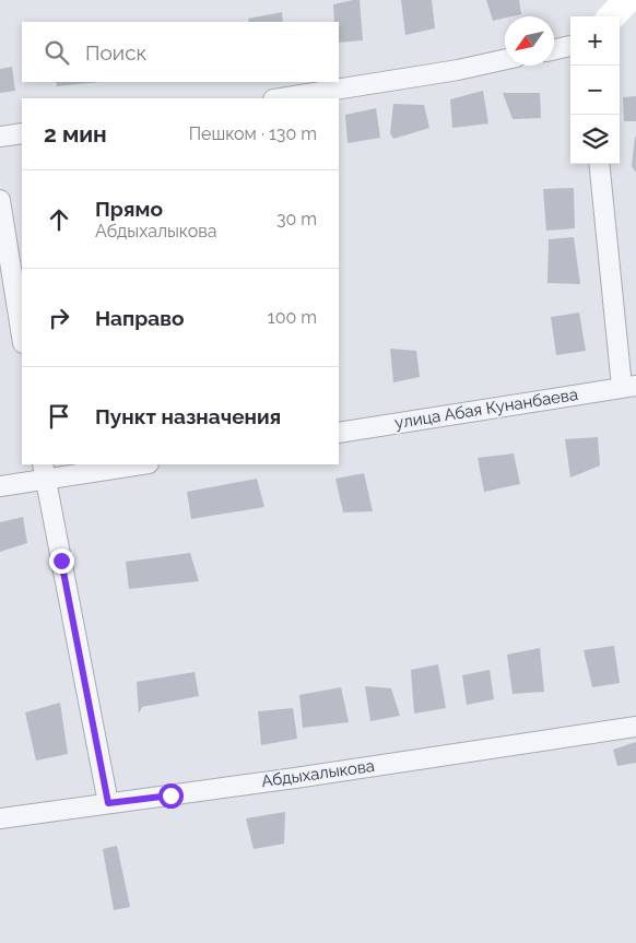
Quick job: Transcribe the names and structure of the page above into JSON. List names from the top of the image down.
{
  "streets": {
    "street": ["улица Абая Кунанбаева", "Абдыхалыкова"]
  },
  "north": "bottom left",
  "page": {
    "map_buttons": ["+", "−"],
    "search": "Поиск",
    "heading": ["2 мин", "Пешком · 130 m"],
    "list": [
      ["Прямо", "Абдыхалыкова", "30 m"],
      ["Направо", "100 m"],
      "Пункт назначения"
    ]
  }
}
